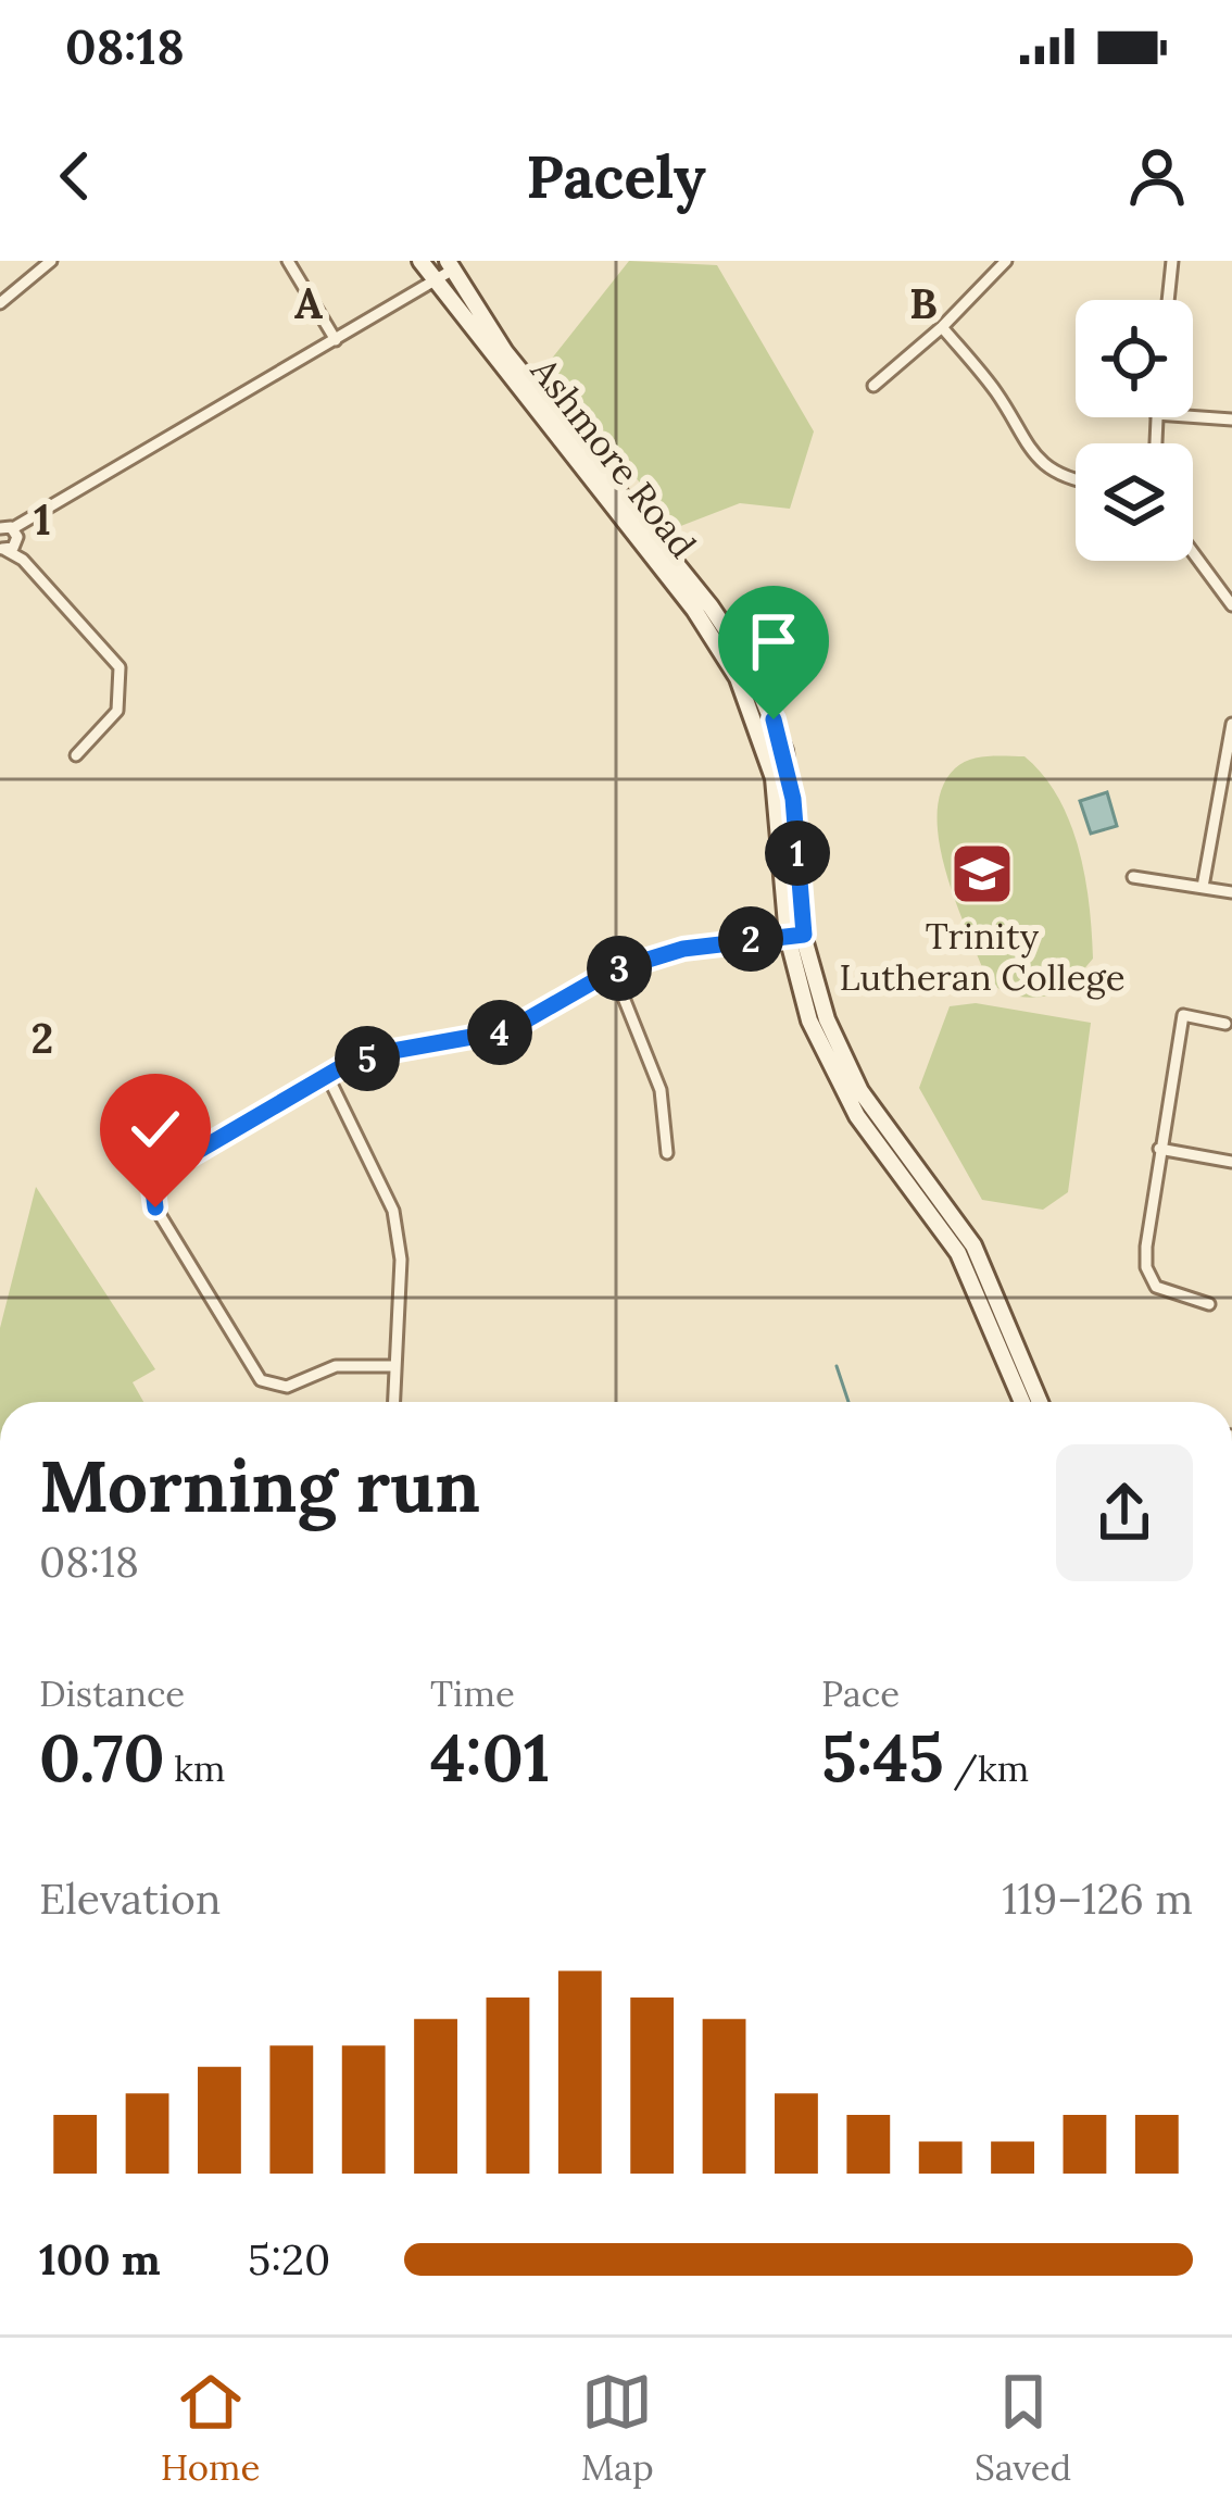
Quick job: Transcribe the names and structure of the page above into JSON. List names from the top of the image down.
{
  "streets": {
    "main road": ["Ashmore Road"]
  },
  "places": {
    "school or university": ["Trinity Lutheran College"]
  },
  "page": {
    "status": "08:18",
    "header": "Pacely",
    "pins": [
      "1",
      "2",
      "3",
      "4",
      "5"
    ],
    "heading": ["Morning run", "08:18"],
    "stats": [
      ["Distance", "0.70 km"],
      ["Time", "4:01"],
      ["Pace", "5:45 /km"]
    ],
    "chart": ["Elevation", "119–126 m"],
    "list": [
      {
        "name": "100 m",
        "note": "5:20"
      }
    ],
    "tabs": ["Home", "Map", "Saved"]
  },
  "grid": {
    "columns": ["A", "B"],
    "rows": ["1", "2"]
  }
}
